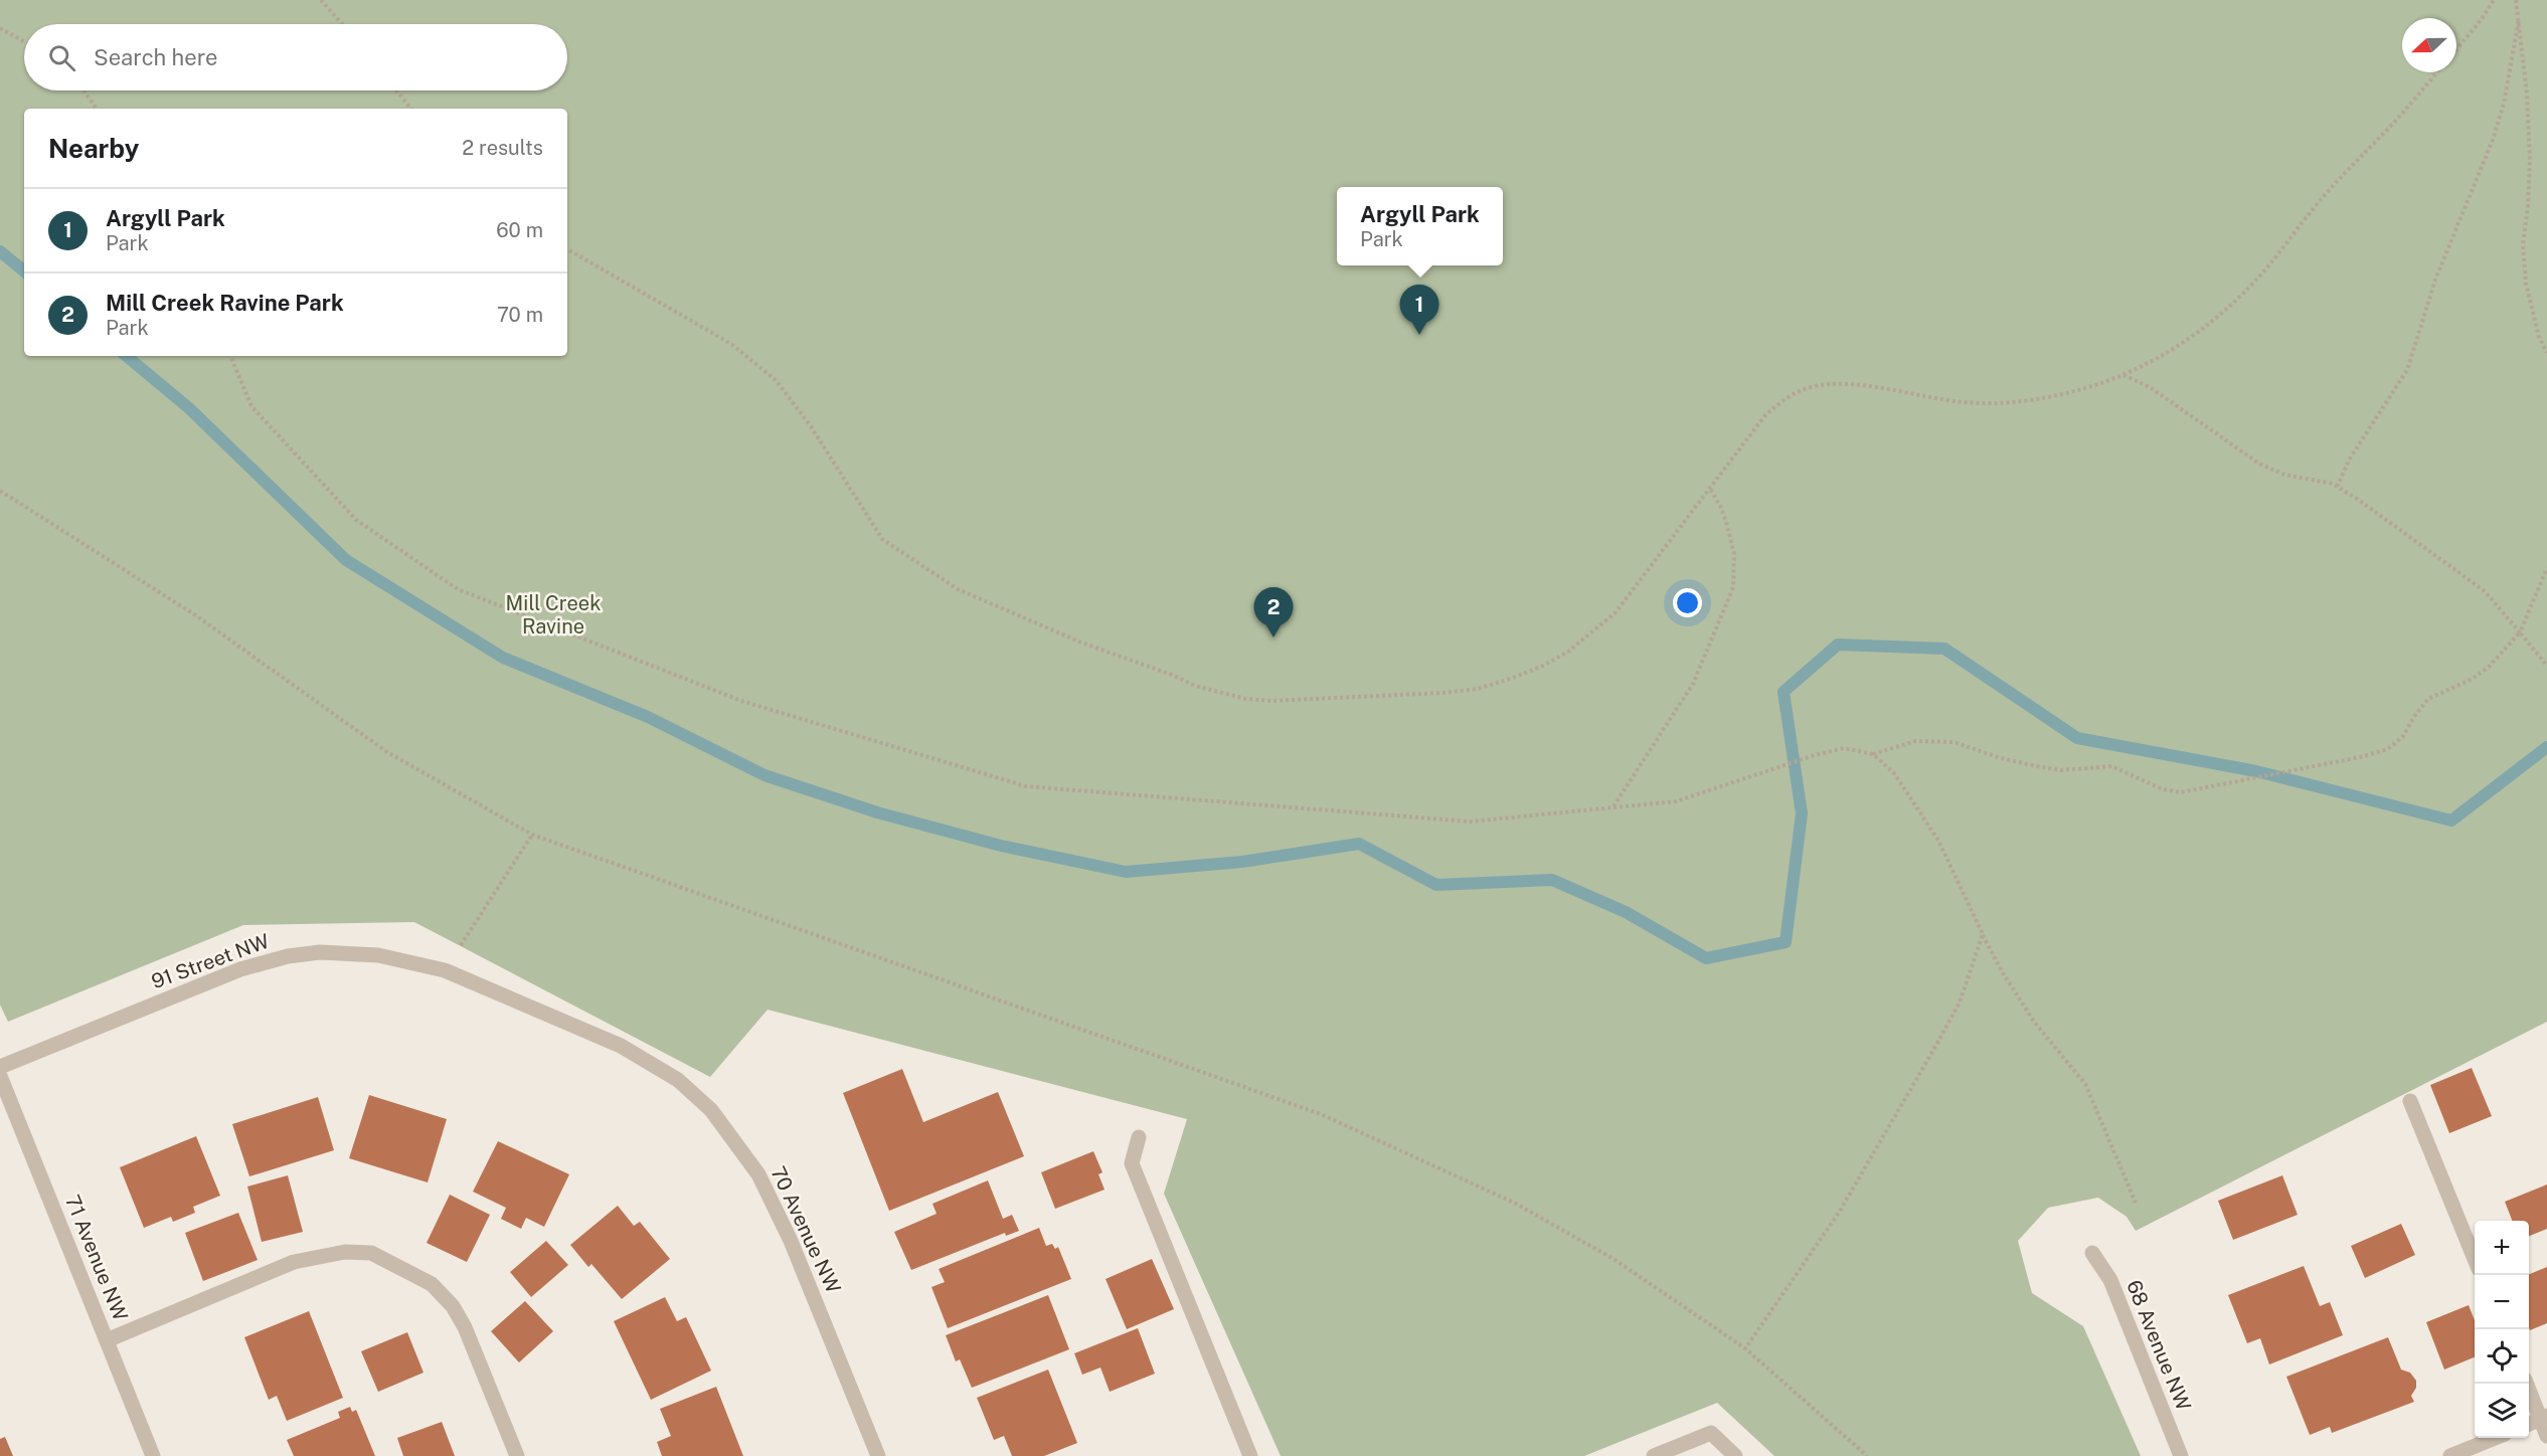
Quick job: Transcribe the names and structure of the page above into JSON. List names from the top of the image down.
{
  "streets": {
    "street": [
      "91 Street NW",
      "70 Avenue NW",
      "71 Avenue NW",
      "68 Avenue NW"
    ]
  },
  "crossings": [
    ["91 Street NW", "70 Avenue NW"]
  ],
  "parks": ["Mill Creek Ravine"],
  "north": "left",
  "page": {
    "search": "Search here",
    "heading": ["Nearby", "2 results"],
    "popup": ["Argyll Park", "Park"],
    "list": [
      {
        "mark": "1",
        "name": "Argyll Park",
        "note": "Park",
        "value": "60 m"
      },
      {
        "mark": "2",
        "name": "Mill Creek Ravine Park",
        "note": "Park",
        "value": "70 m"
      }
    ],
    "pins": ["1", "2"],
    "map_buttons": ["+", "−"]
  }
}
